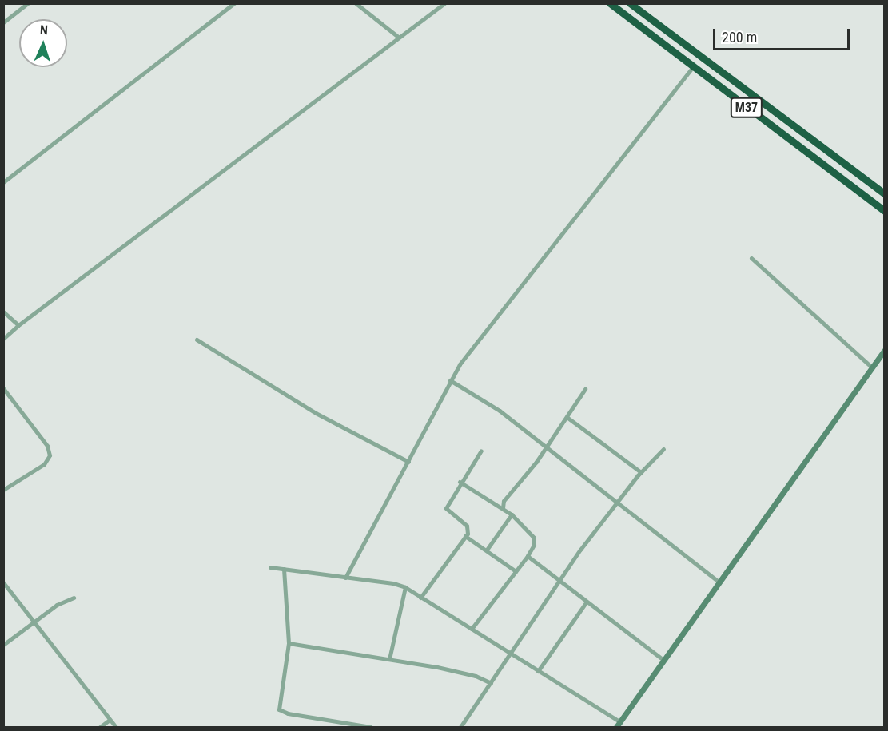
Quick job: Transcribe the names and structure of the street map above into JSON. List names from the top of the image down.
{
  "streets": {
    "highway": ["M37"]
  },
  "scale_bar": "200 m",
  "north": "top"
}
